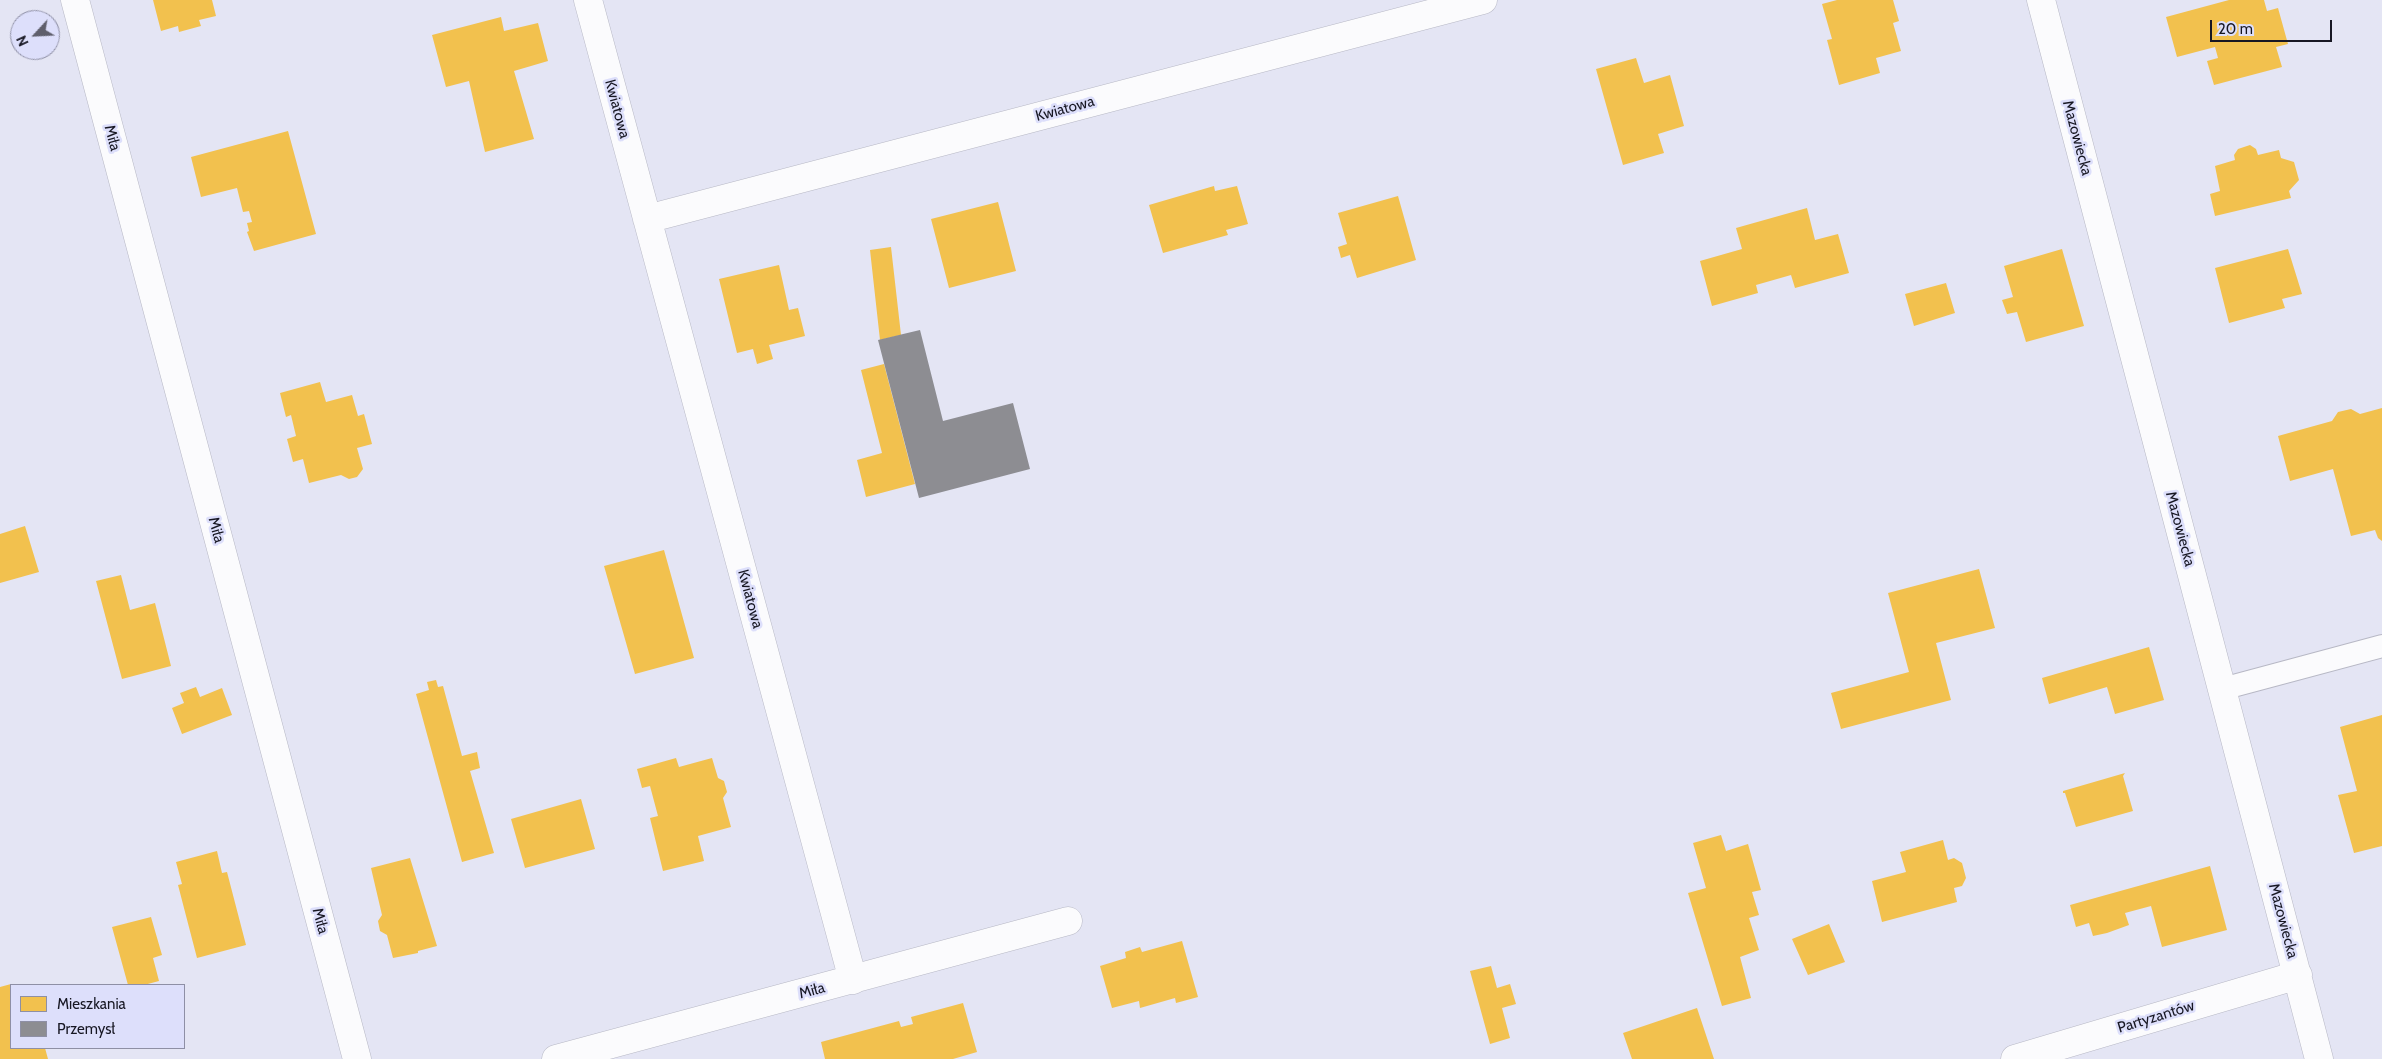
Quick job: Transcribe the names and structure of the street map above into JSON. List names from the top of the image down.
{
  "streets": {
    "street": [
      "Kwiatowa",
      "Miła",
      "Mazowiecka",
      "Partyzantów"
    ]
  },
  "crossings": [
    ["Kwiatowa", "Miła"],
    ["Mazowiecka", "Partyzantów"]
  ],
  "legend": ["Mieszkania", "Przemysł"],
  "scale_bar": "20 m",
  "north": "bottom left"
}
